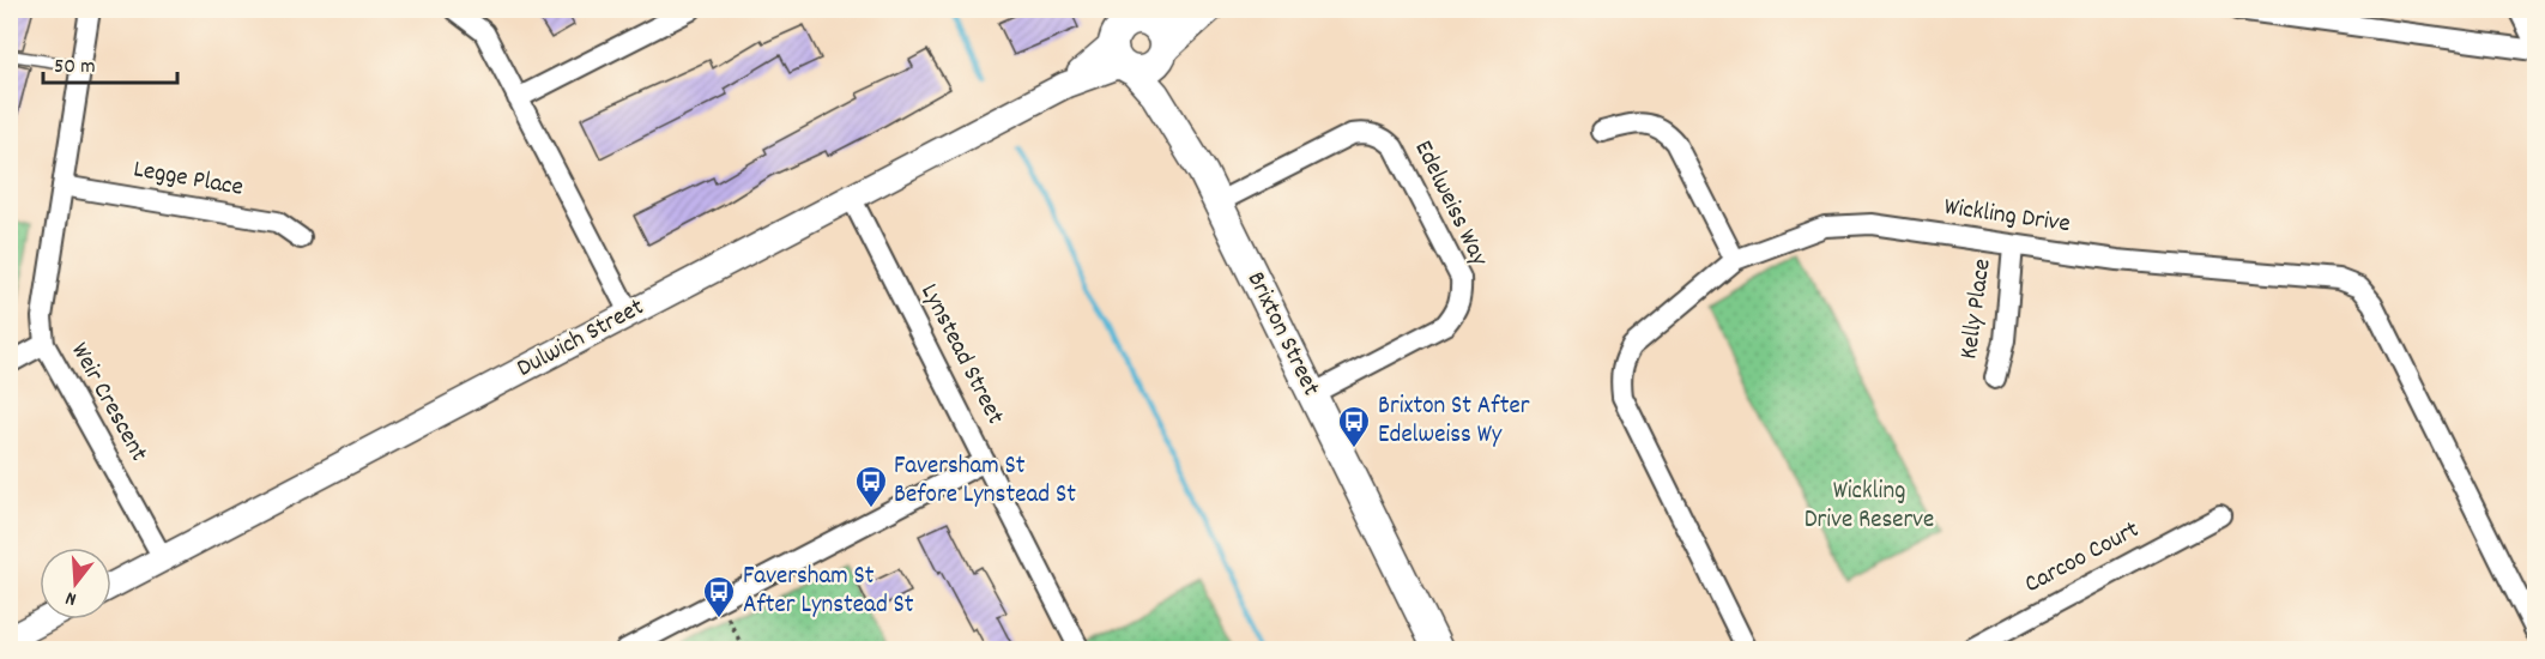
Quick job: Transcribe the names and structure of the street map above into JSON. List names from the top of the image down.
{
  "streets": {
    "main road": ["Brixton Street"],
    "street": [
      "Legge Place",
      "Edelweiss Way",
      "Wickling Drive",
      "Kelly Place",
      "Dulwich Street",
      "Lynstead Street",
      "Weir Crescent",
      "Carcoo Court"
    ]
  },
  "crossings": [
    ["Legge Place", "Weir Crescent"],
    ["Edelweiss Way", "Brixton Street"],
    ["Wickling Drive", "Kelly Place"],
    ["Brixton Street", "Dulwich Street"],
    ["Dulwich Street", "Lynstead Street"],
    ["Dulwich Street", "Weir Crescent"]
  ],
  "parks": ["Wickling Drive Reserve"],
  "places": {
    "bus stop": ["Brixton St After Edelweiss Wy", "Faversham St Before Lynstead St", "Faversham St After Lynstead St"]
  },
  "scale_bar": "50 m",
  "north": "bottom"
}
